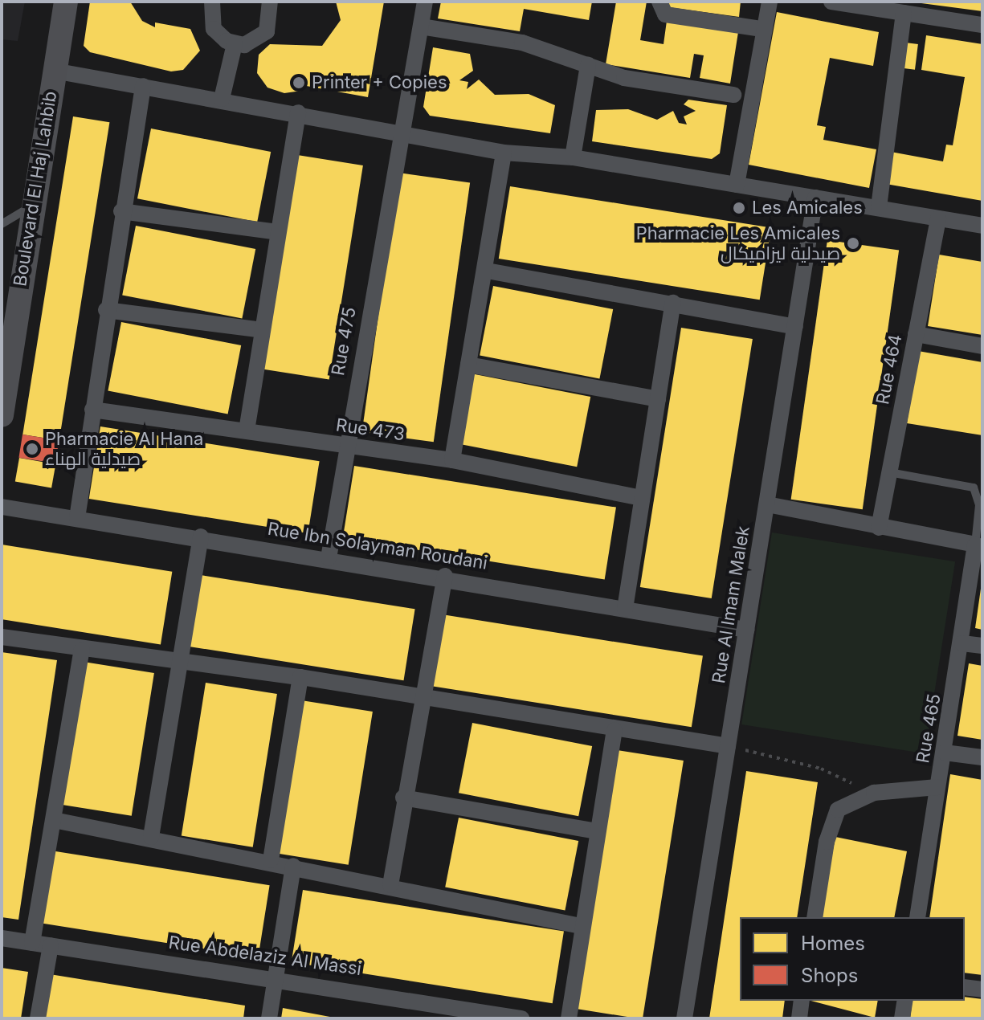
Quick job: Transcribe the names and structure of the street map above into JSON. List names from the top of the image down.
{
  "streets": {
    "street": [
      "Boulevard El Haj Lahbib",
      "Rue 475",
      "Rue 464",
      "Rue 473",
      "Rue Ibn Solayman Roudani",
      "Rue Al Imam Malek",
      "Rue 465",
      "Rue Abdelaziz Al Massi"
    ]
  },
  "crossings": [
    ["Rue 475", "Rue 473"],
    ["Rue 475", "Rue Ibn Solayman Roudani"],
    ["Rue Ibn Solayman Roudani", "Rue Al Imam Malek"]
  ],
  "places": [
    "Printer + Copies",
    "Les Amicales",
    "Pharmacie Les Amicales صيدلية ليزاميكال",
    "Pharmacie Al Hana صيدلية الهناء"
  ],
  "legend": ["Homes", "Shops"]
}
